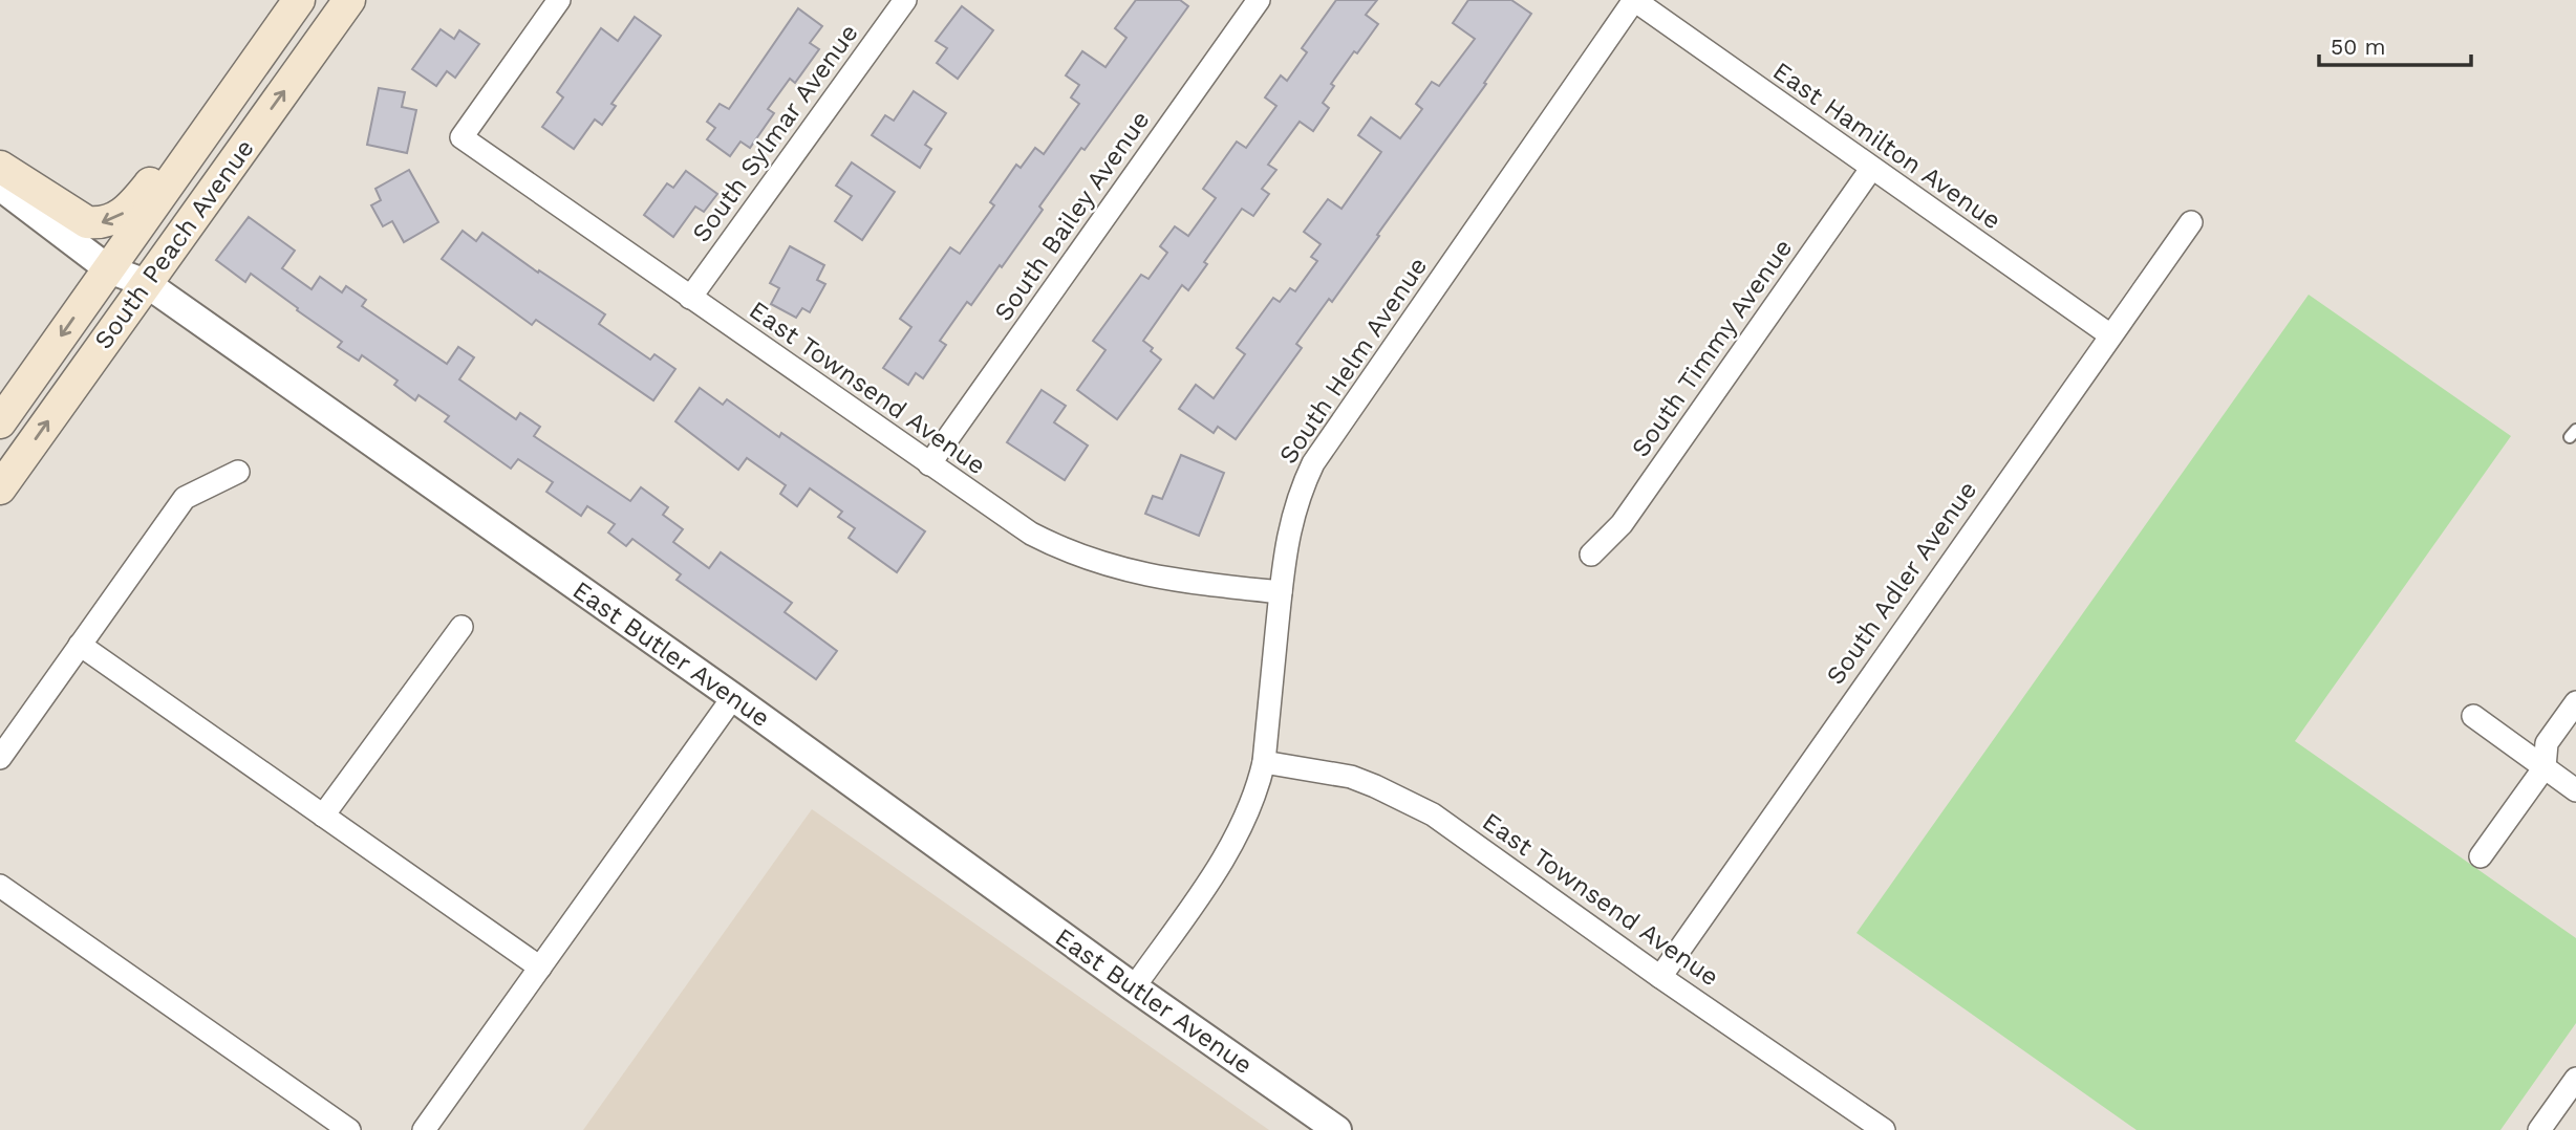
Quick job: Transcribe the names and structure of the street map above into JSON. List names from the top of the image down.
{
  "streets": {
    "main road": ["South Peach Avenue"],
    "street": [
      "South Sylmar Avenue",
      "East Hamilton Avenue",
      "South Bailey Avenue",
      "South Timmy Avenue",
      "South Helm Avenue",
      "East Townsend Avenue",
      "South Adler Avenue",
      "East Butler Avenue"
    ]
  },
  "crossings": [
    ["South Sylmar Avenue", "East Townsend Avenue"],
    ["East Hamilton Avenue", "South Timmy Avenue"],
    ["East Hamilton Avenue", "South Helm Avenue"],
    ["East Hamilton Avenue", "South Adler Avenue"],
    ["South Bailey Avenue", "East Townsend Avenue"],
    ["South Peach Avenue", "East Butler Avenue"],
    ["South Helm Avenue", "East Townsend Avenue"],
    ["South Helm Avenue", "East Butler Avenue"],
    ["East Townsend Avenue", "South Adler Avenue"]
  ],
  "scale_bar": "50 m"
}
